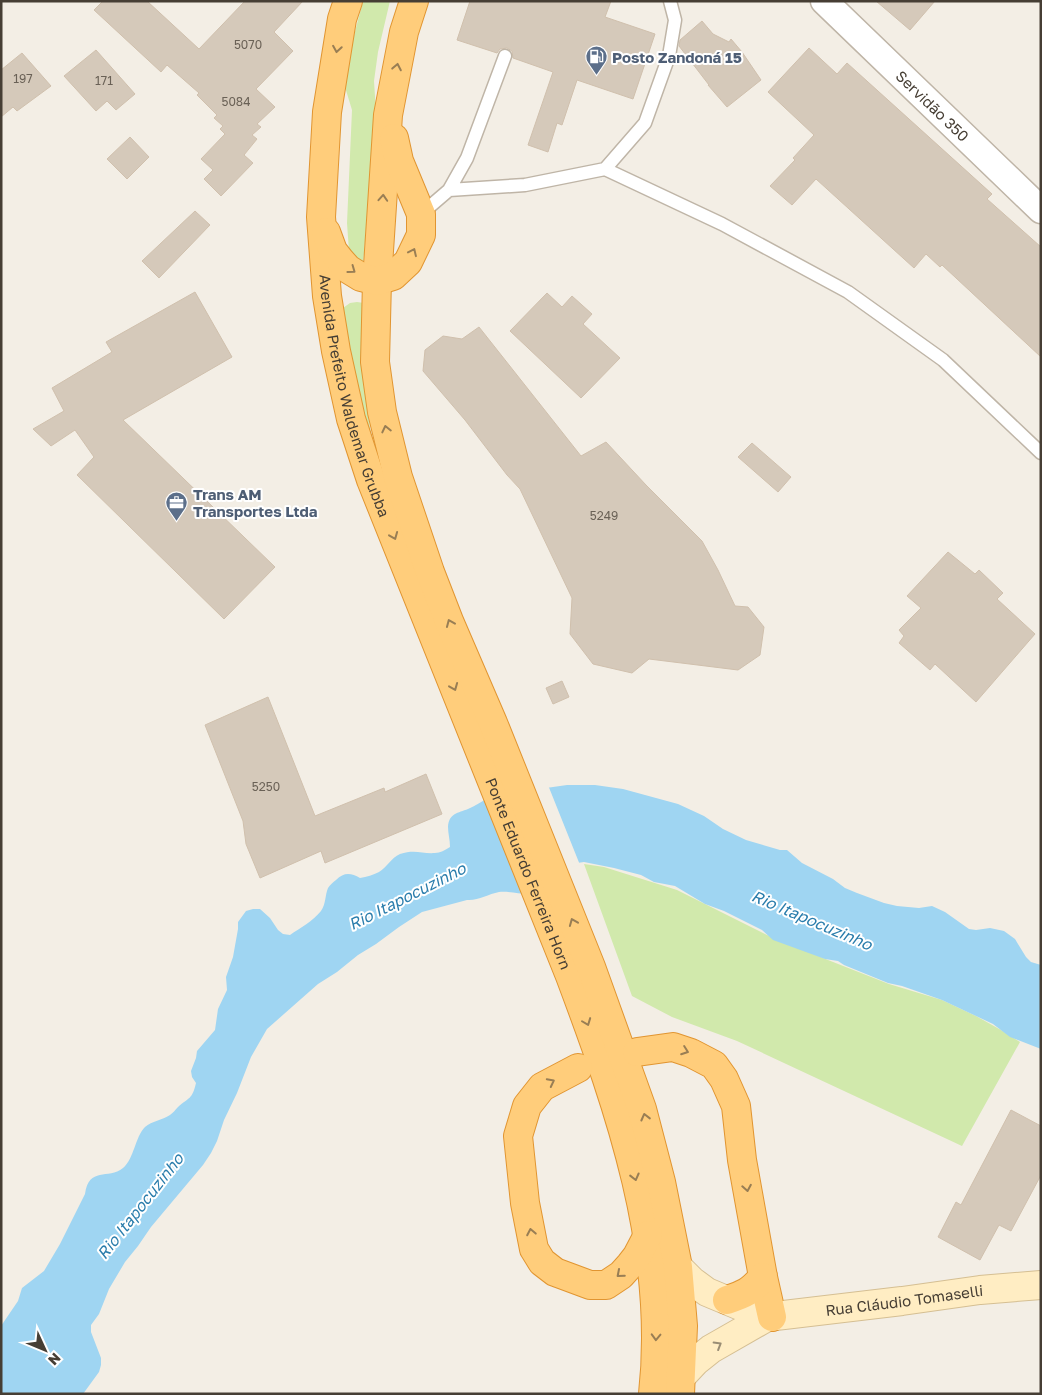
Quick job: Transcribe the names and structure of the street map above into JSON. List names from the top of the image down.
{
  "streets": {
    "highway": ["Avenida Prefeito Waldemar Grubba", "Ponte Eduardo Ferreira Horn"],
    "main road": ["Rua Cláudio Tomaselli"],
    "street": ["Servidão 350"]
  },
  "crossings": [
    ["Avenida Prefeito Waldemar Grubba", "Ponte Eduardo Ferreira Horn"]
  ],
  "water": ["Rio Itapocuzinho"],
  "places": {
    "fuel station": ["Posto Zandoná 15"],
    "office": ["Trans AM Transportes Ltda"]
  },
  "house_numbers": [
    "5070",
    "197",
    "171",
    "5084",
    "5249",
    "5250"
  ],
  "north": "bottom right"
}
